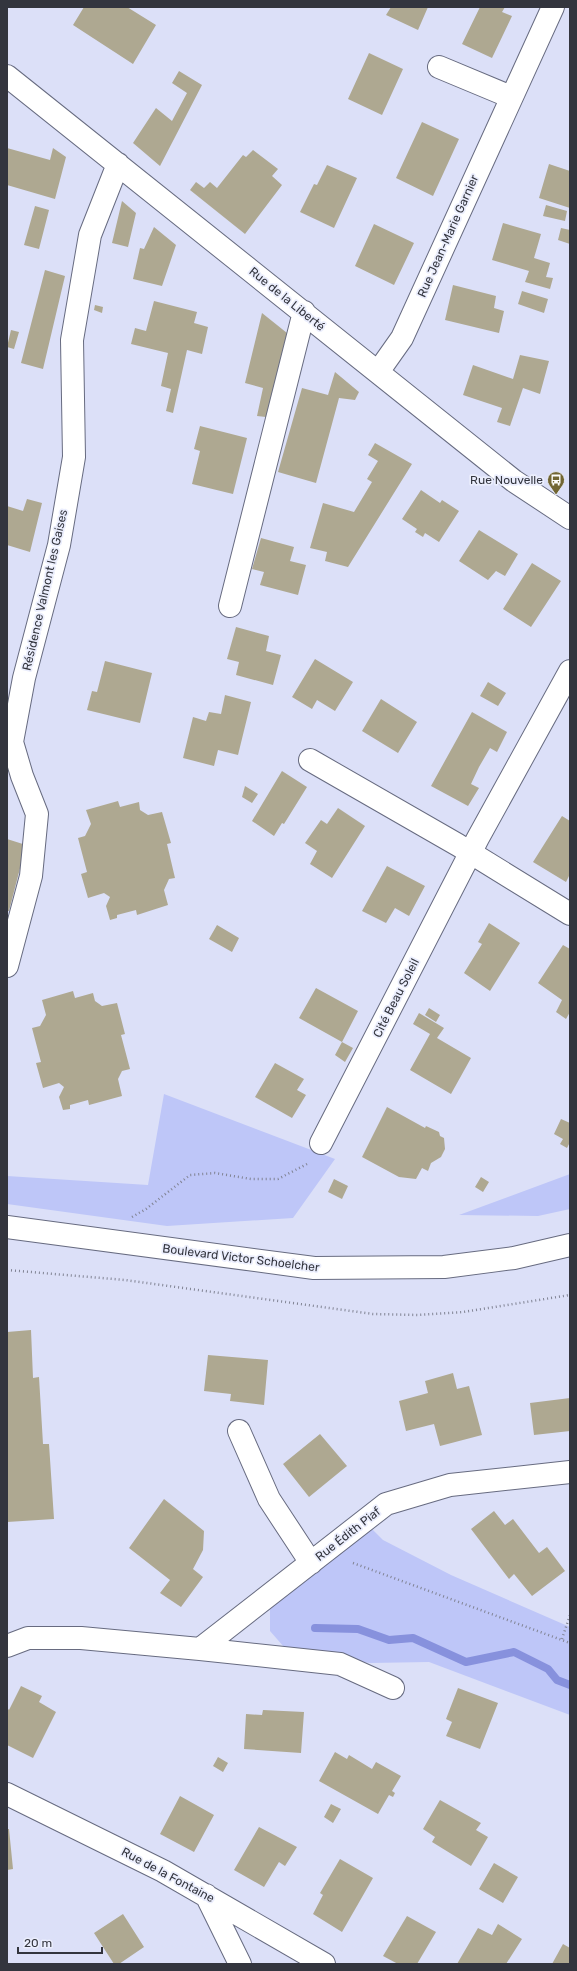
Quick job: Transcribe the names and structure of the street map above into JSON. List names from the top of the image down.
{
  "streets": {
    "street": [
      "Rue Jean-Marie Garnier",
      "Rue de la Liberté",
      "Résidence Valmont les Gaises",
      "Cité Beau Soleil",
      "Boulevard Victor Schoelcher",
      "Rue Édith Piaf",
      "Rue de la Fontaine"
    ]
  },
  "crossings": [
    ["Rue Jean-Marie Garnier", "Rue de la Liberté"],
    ["Rue de la Liberté", "Résidence Valmont les Gaises"]
  ],
  "places": {
    "bus stop": ["Rue Nouvelle"]
  },
  "scale_bar": "20 m"
}
